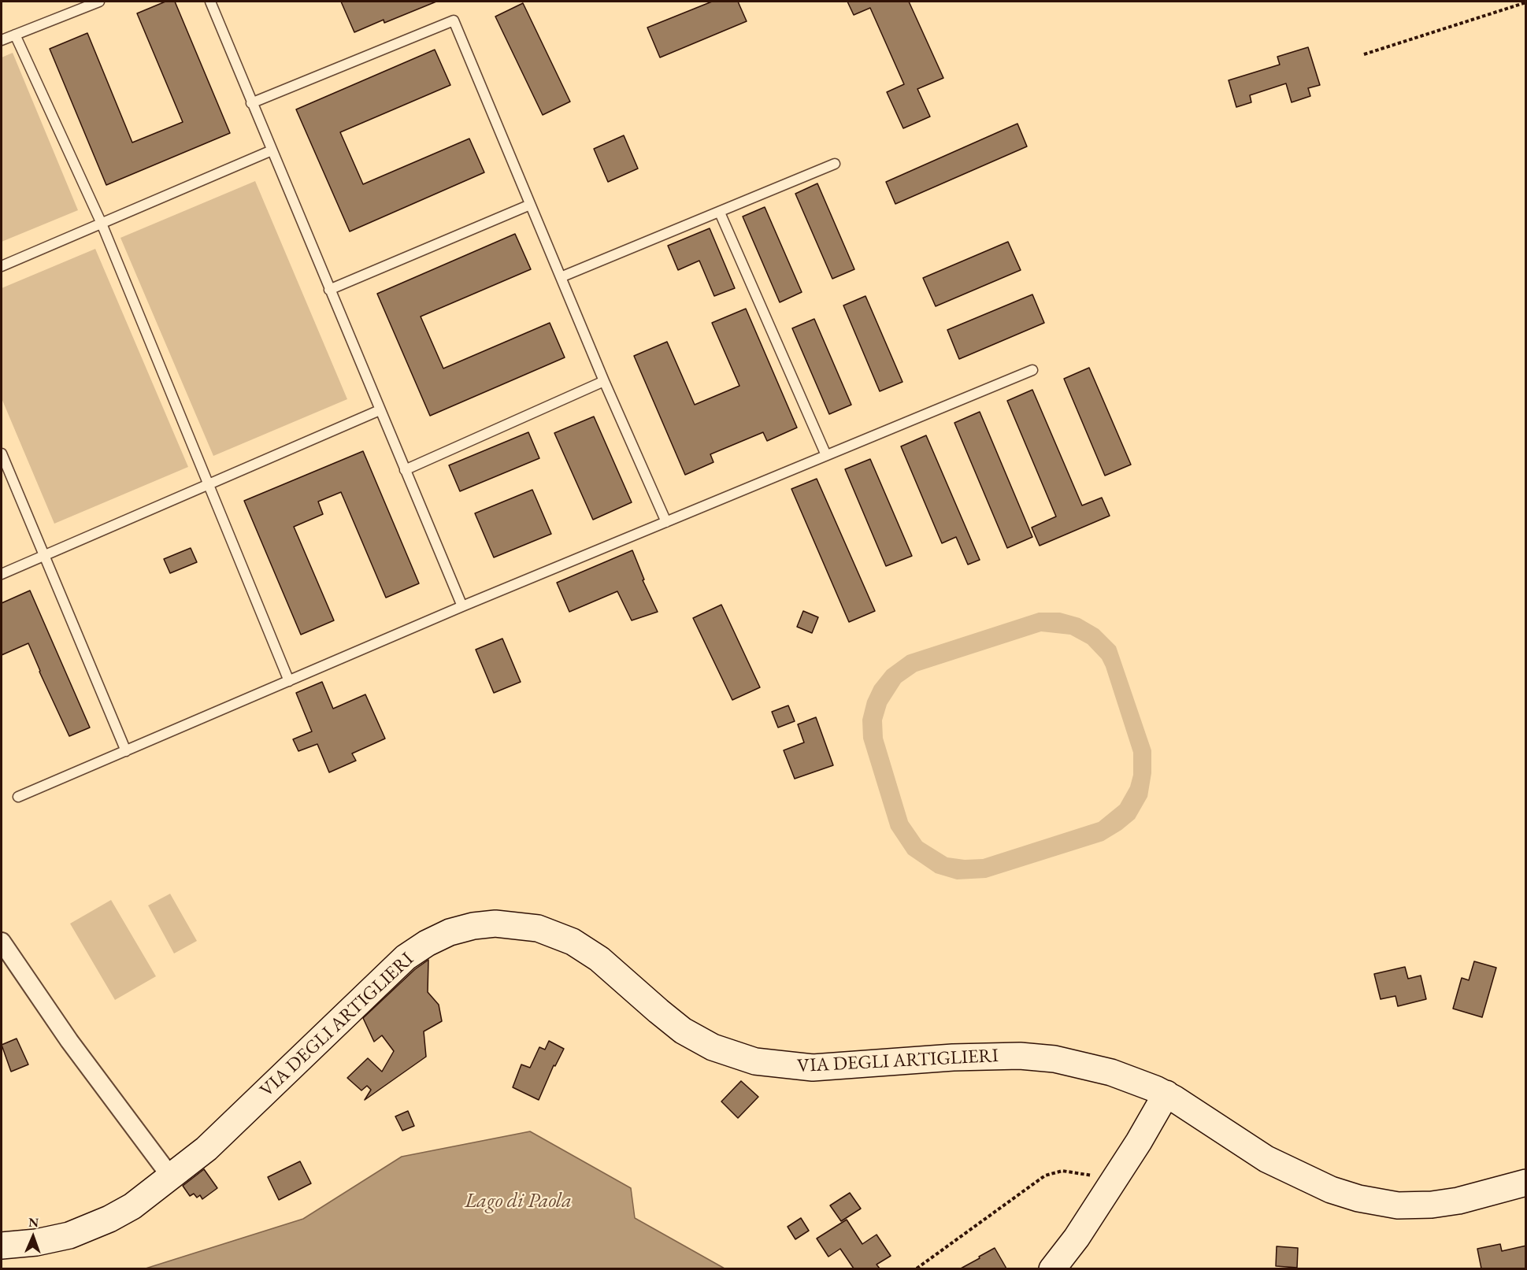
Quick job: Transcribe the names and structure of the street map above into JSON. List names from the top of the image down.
{
  "streets": {
    "street": ["VIA DEGLI ARTIGLIERI"]
  },
  "water": ["Lago di Paola"],
  "north": "top"
}
